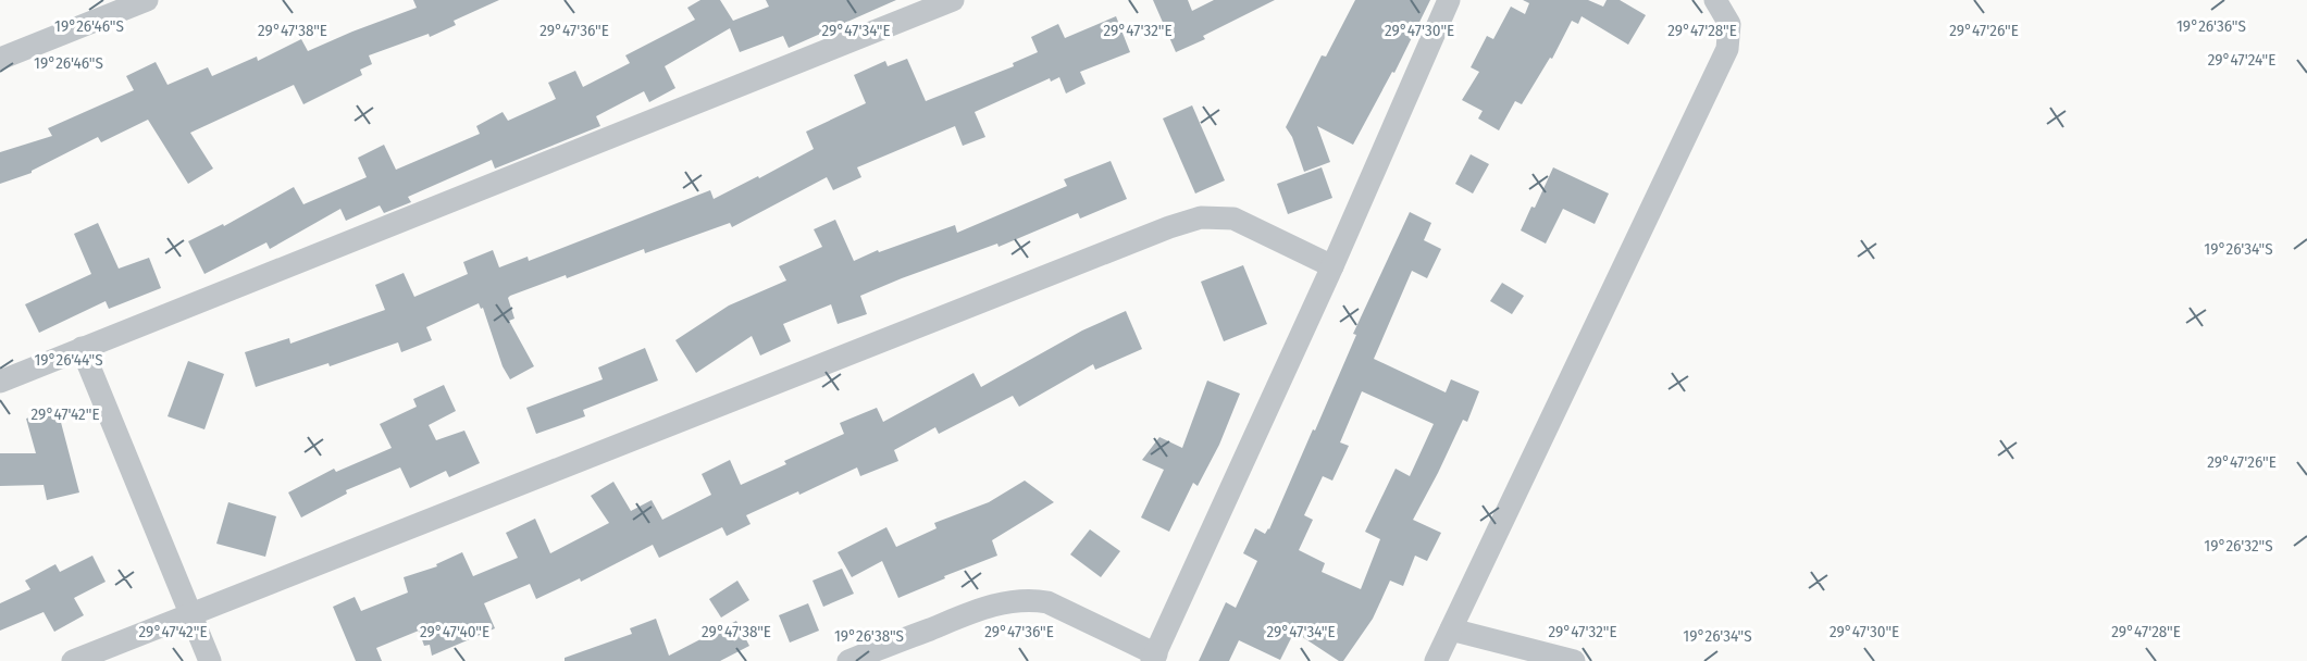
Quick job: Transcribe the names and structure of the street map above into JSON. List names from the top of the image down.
{
  "coordinates": [
    "19°26'46\"S",
    "19°26'36\"S",
    "29°47'38\"E",
    "29°47'36\"E",
    "29°47'34\"E",
    "29°47'32\"E",
    "29°47'28\"E",
    "29°47'26\"E",
    "29°47'30\"E",
    "29°47'24\"E",
    "19°26'34\"S",
    "19°26'44\"S",
    "29°47'42\"E",
    "19°26'32\"S",
    "29°47'40\"E",
    "19°26'38\"S"
  ]
}
